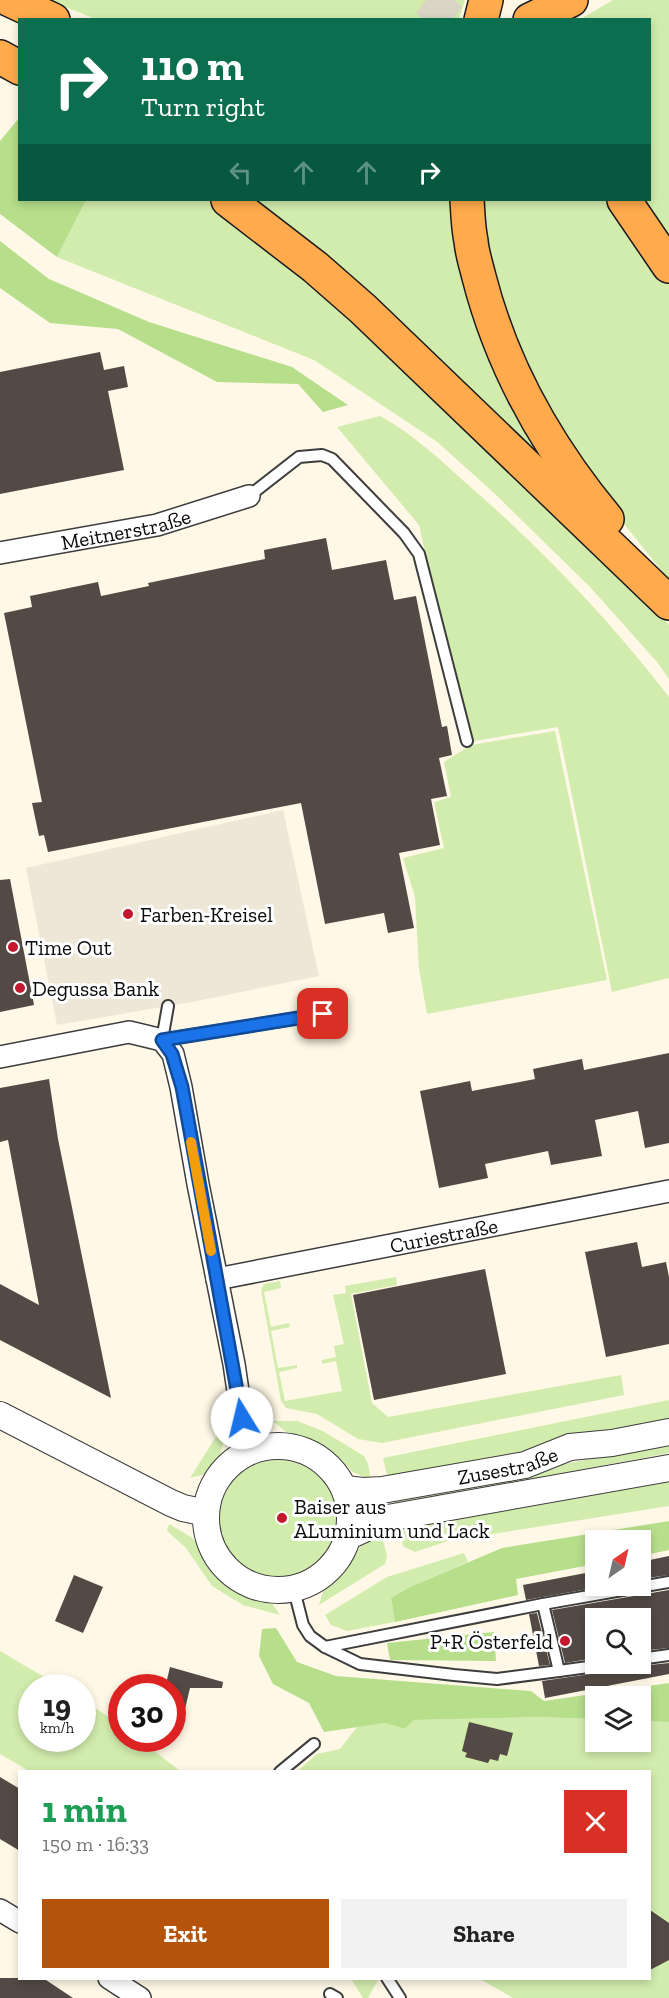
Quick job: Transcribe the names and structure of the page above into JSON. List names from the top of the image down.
{
  "streets": {
    "street": ["Meitnerstraße", "Curiestraße", "Zusestraße"]
  },
  "places": [
    "Farben-Kreisel",
    "Time Out",
    "Degussa Bank",
    "Baiser aus ALuminium und Lack",
    "P+R Österfeld"
  ],
  "north": "top right",
  "page": {
    "turn": ["110 m", "Turn right"],
    "speed": "19 km/h",
    "limit": "30",
    "heading": ["1 min", "150 m · 16:33"],
    "buttons": ["Exit", "Share"]
  }
}
